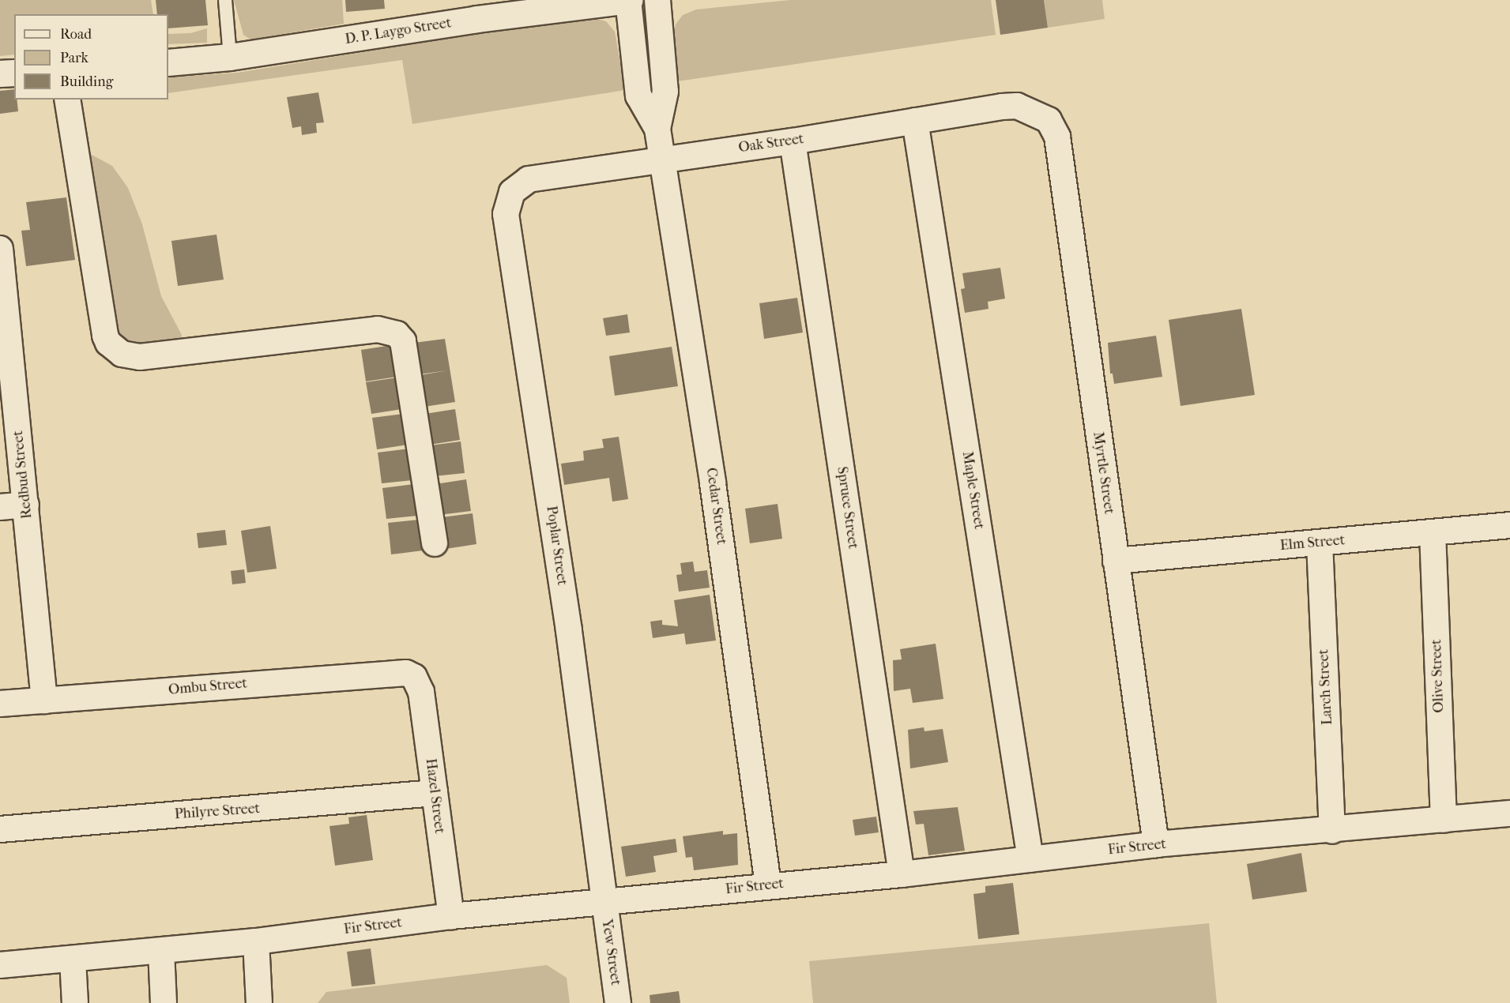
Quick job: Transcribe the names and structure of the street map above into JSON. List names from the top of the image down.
{
  "streets": {
    "main road": ["D. P. Laygo Street"],
    "street": [
      "Oak Street",
      "Myrtle Street",
      "Redbud Street",
      "Maple Street",
      "Cedar Street",
      "Spruce Street",
      "Elm Street",
      "Poplar Street",
      "Olive Street",
      "Ombu Street",
      "Larch Street",
      "Hazel Street",
      "Philyre Street",
      "Fir Street",
      "Yew Street"
    ]
  },
  "crossings": [
    ["Oak Street", "Myrtle Street"],
    ["Oak Street", "Maple Street"],
    ["Oak Street", "Cedar Street"],
    ["Oak Street", "Spruce Street"],
    ["Oak Street", "Poplar Street"],
    ["Myrtle Street", "Elm Street"],
    ["Myrtle Street", "Fir Street"],
    ["Redbud Street", "Ombu Street"],
    ["Maple Street", "Fir Street"],
    ["Cedar Street", "Fir Street"],
    ["Spruce Street", "Fir Street"],
    ["Elm Street", "Olive Street"],
    ["Elm Street", "Larch Street"],
    ["Poplar Street", "Fir Street"],
    ["Poplar Street", "Yew Street"],
    ["Olive Street", "Fir Street"],
    ["Ombu Street", "Hazel Street"],
    ["Larch Street", "Fir Street"],
    ["Hazel Street", "Philyre Street"],
    ["Hazel Street", "Fir Street"],
    ["Fir Street", "Yew Street"]
  ],
  "legend": ["Road", "Park", "Building"]
}
